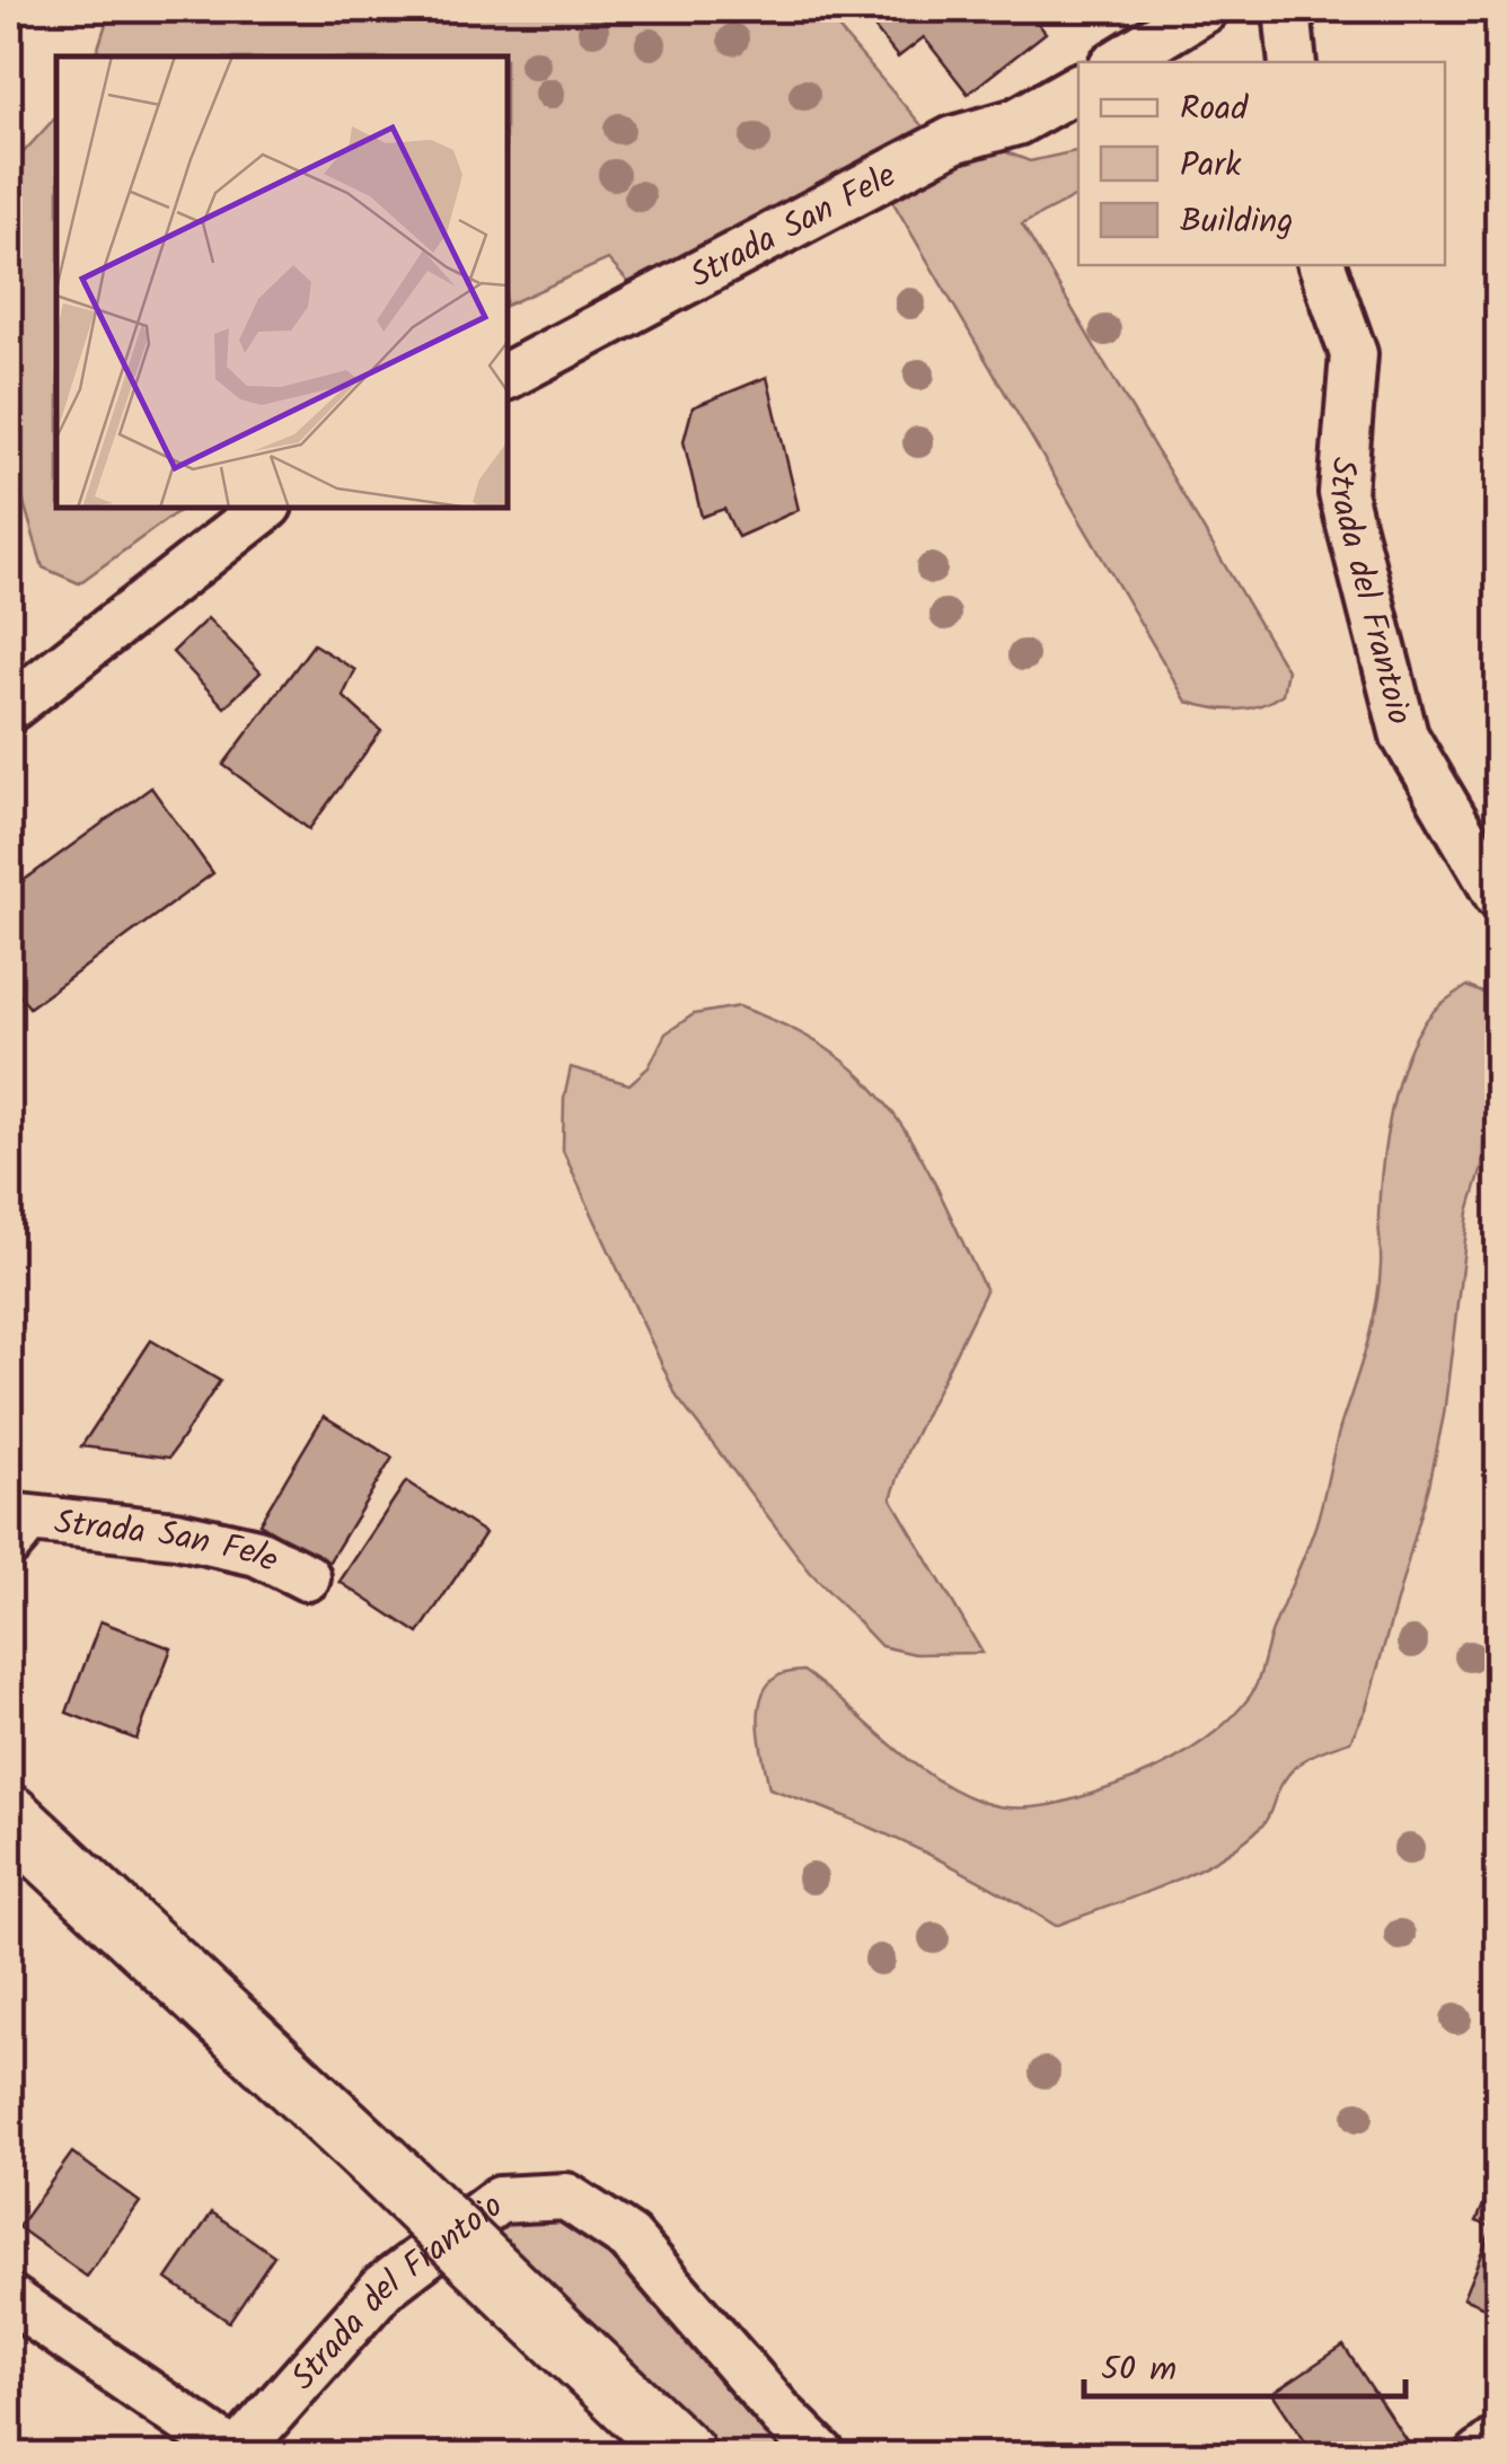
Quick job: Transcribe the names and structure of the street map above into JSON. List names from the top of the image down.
{
  "streets": {
    "street": ["Strada San Fele", "Strada del Frantoio"]
  },
  "legend": ["Road", "Park", "Building"],
  "scale_bar": "50 m"
}
